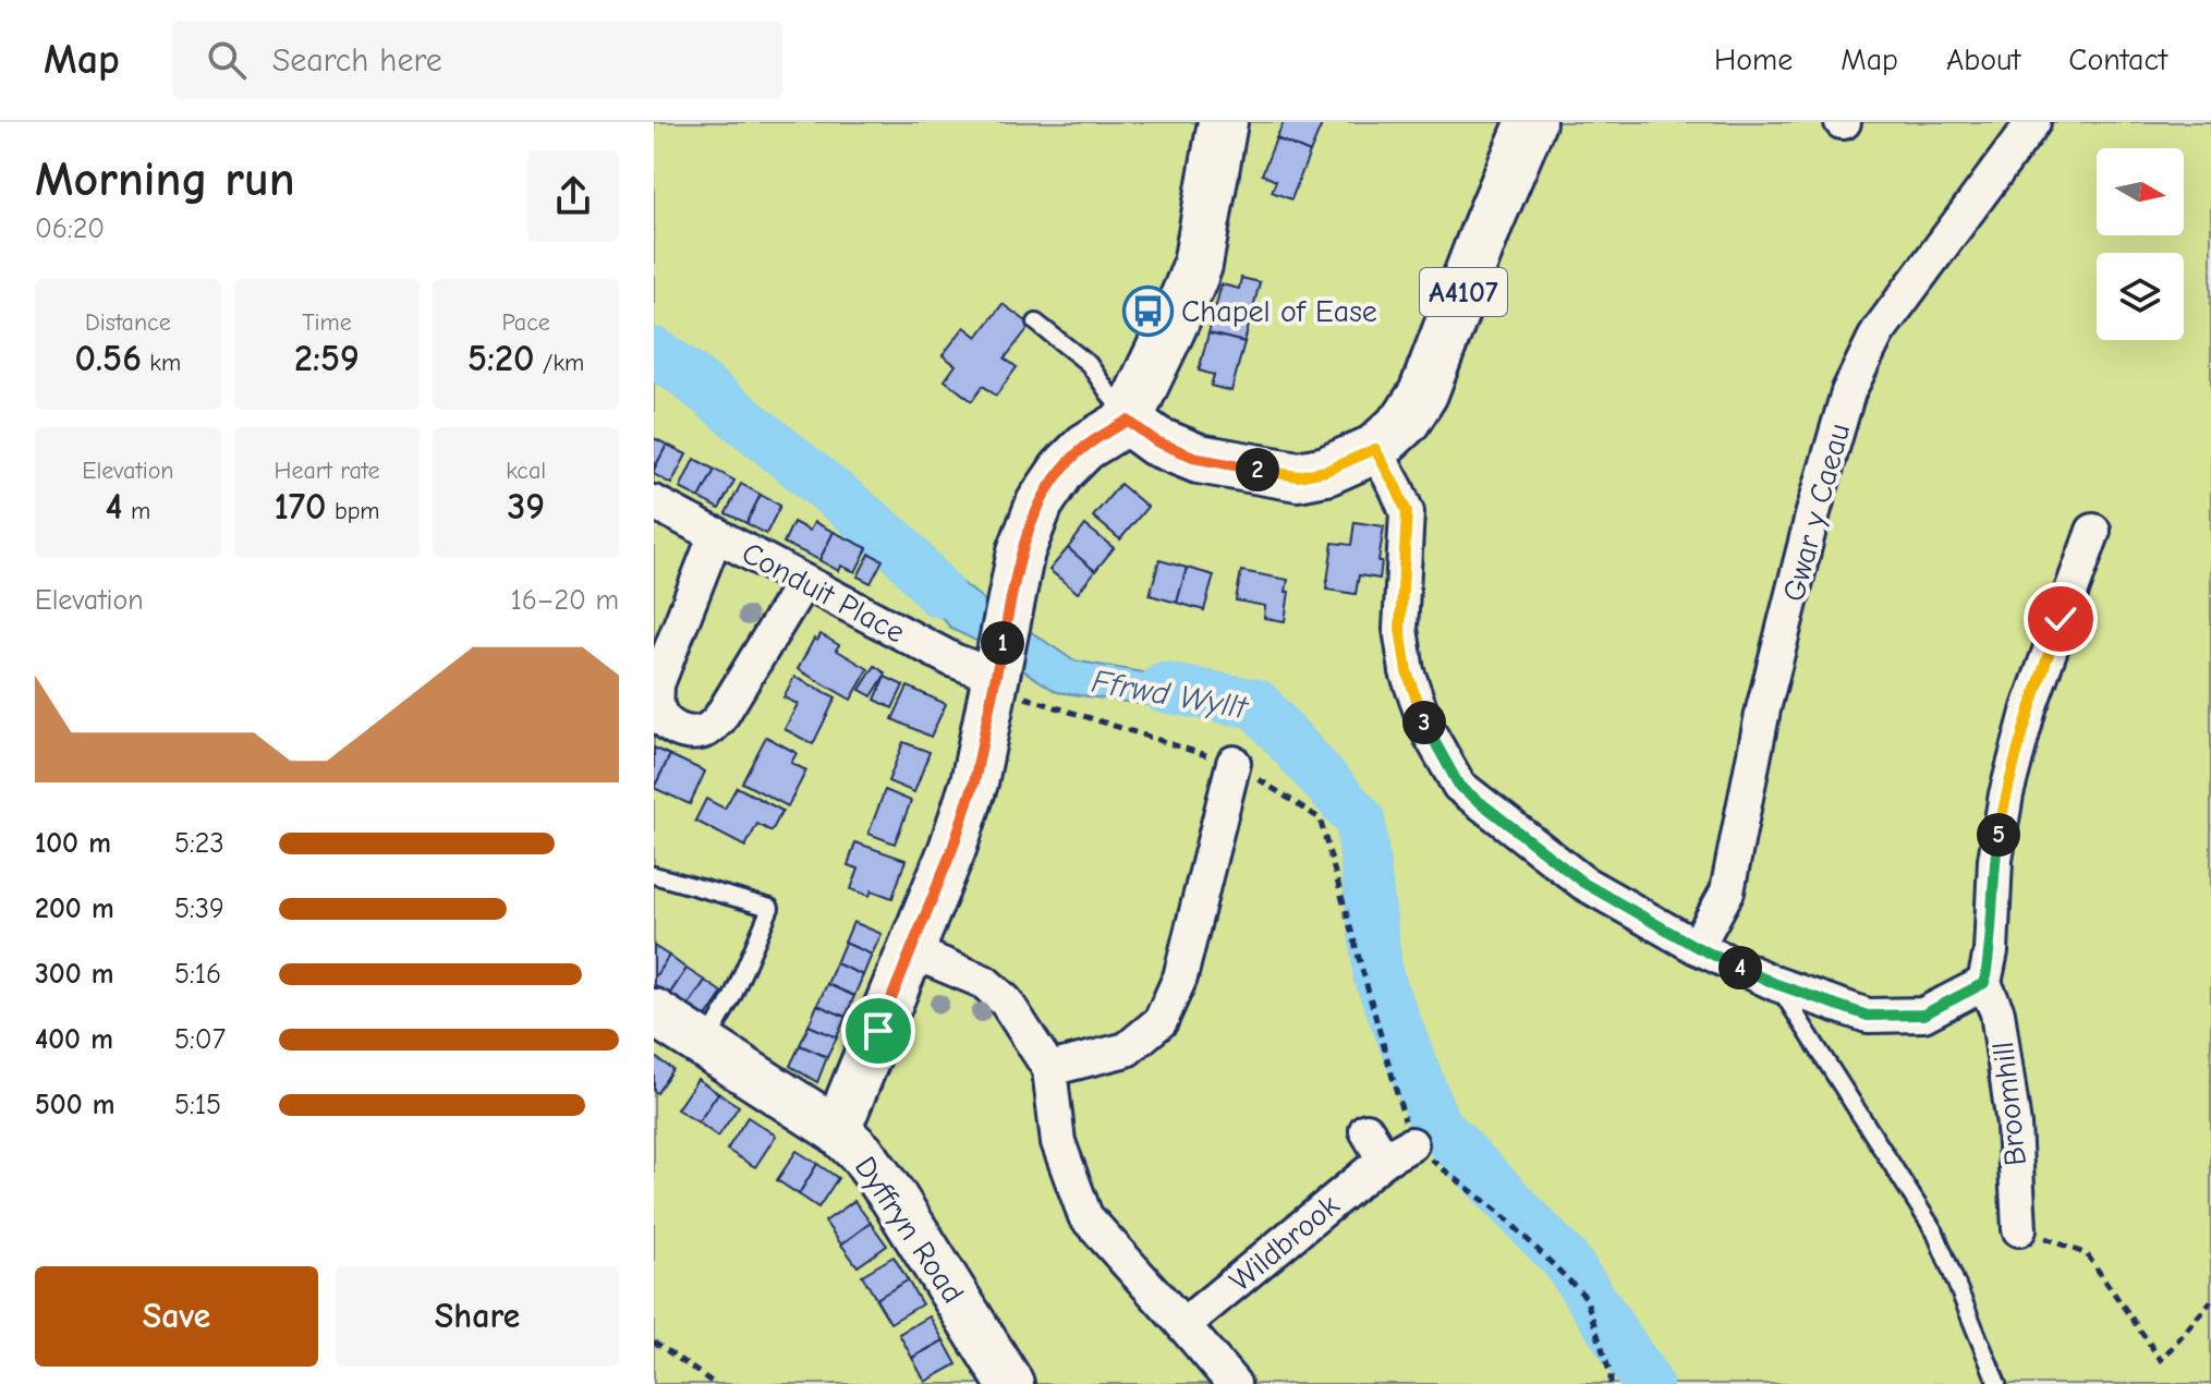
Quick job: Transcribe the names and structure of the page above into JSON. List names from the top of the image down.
{
  "streets": {
    "main road": ["A4107"],
    "street": [
      "Gwar y Caeau",
      "Conduit Place",
      "Broomhill",
      "Dyffryn Road",
      "Wildbrook"
    ]
  },
  "water": ["Ffrwd Wyllt"],
  "places": {
    "bus stop": ["Chapel of Ease"]
  },
  "north": "right",
  "page": {
    "header": "Map",
    "search": "Search here",
    "nav": [
      "Home",
      "Map",
      "About",
      "Contact"
    ],
    "heading": ["Morning run", "06:20"],
    "stats": [
      ["Distance", "0.56 km"],
      ["Time", "2:59"],
      ["Pace", "5:20 /km"],
      ["Elevation", "4 m"],
      ["Heart rate", "170 bpm"],
      ["kcal", "39"]
    ],
    "pins": [
      "2",
      "1",
      "3",
      "5",
      "4"
    ],
    "chart": ["Elevation", "16–20 m"],
    "list": [
      {
        "name": "100 m",
        "note": "5:23"
      },
      {
        "name": "200 m",
        "note": "5:39"
      },
      {
        "name": "300 m",
        "note": "5:16"
      },
      {
        "name": "400 m",
        "note": "5:07"
      },
      {
        "name": "500 m",
        "note": "5:15"
      }
    ],
    "buttons": ["Save", "Share"]
  }
}
